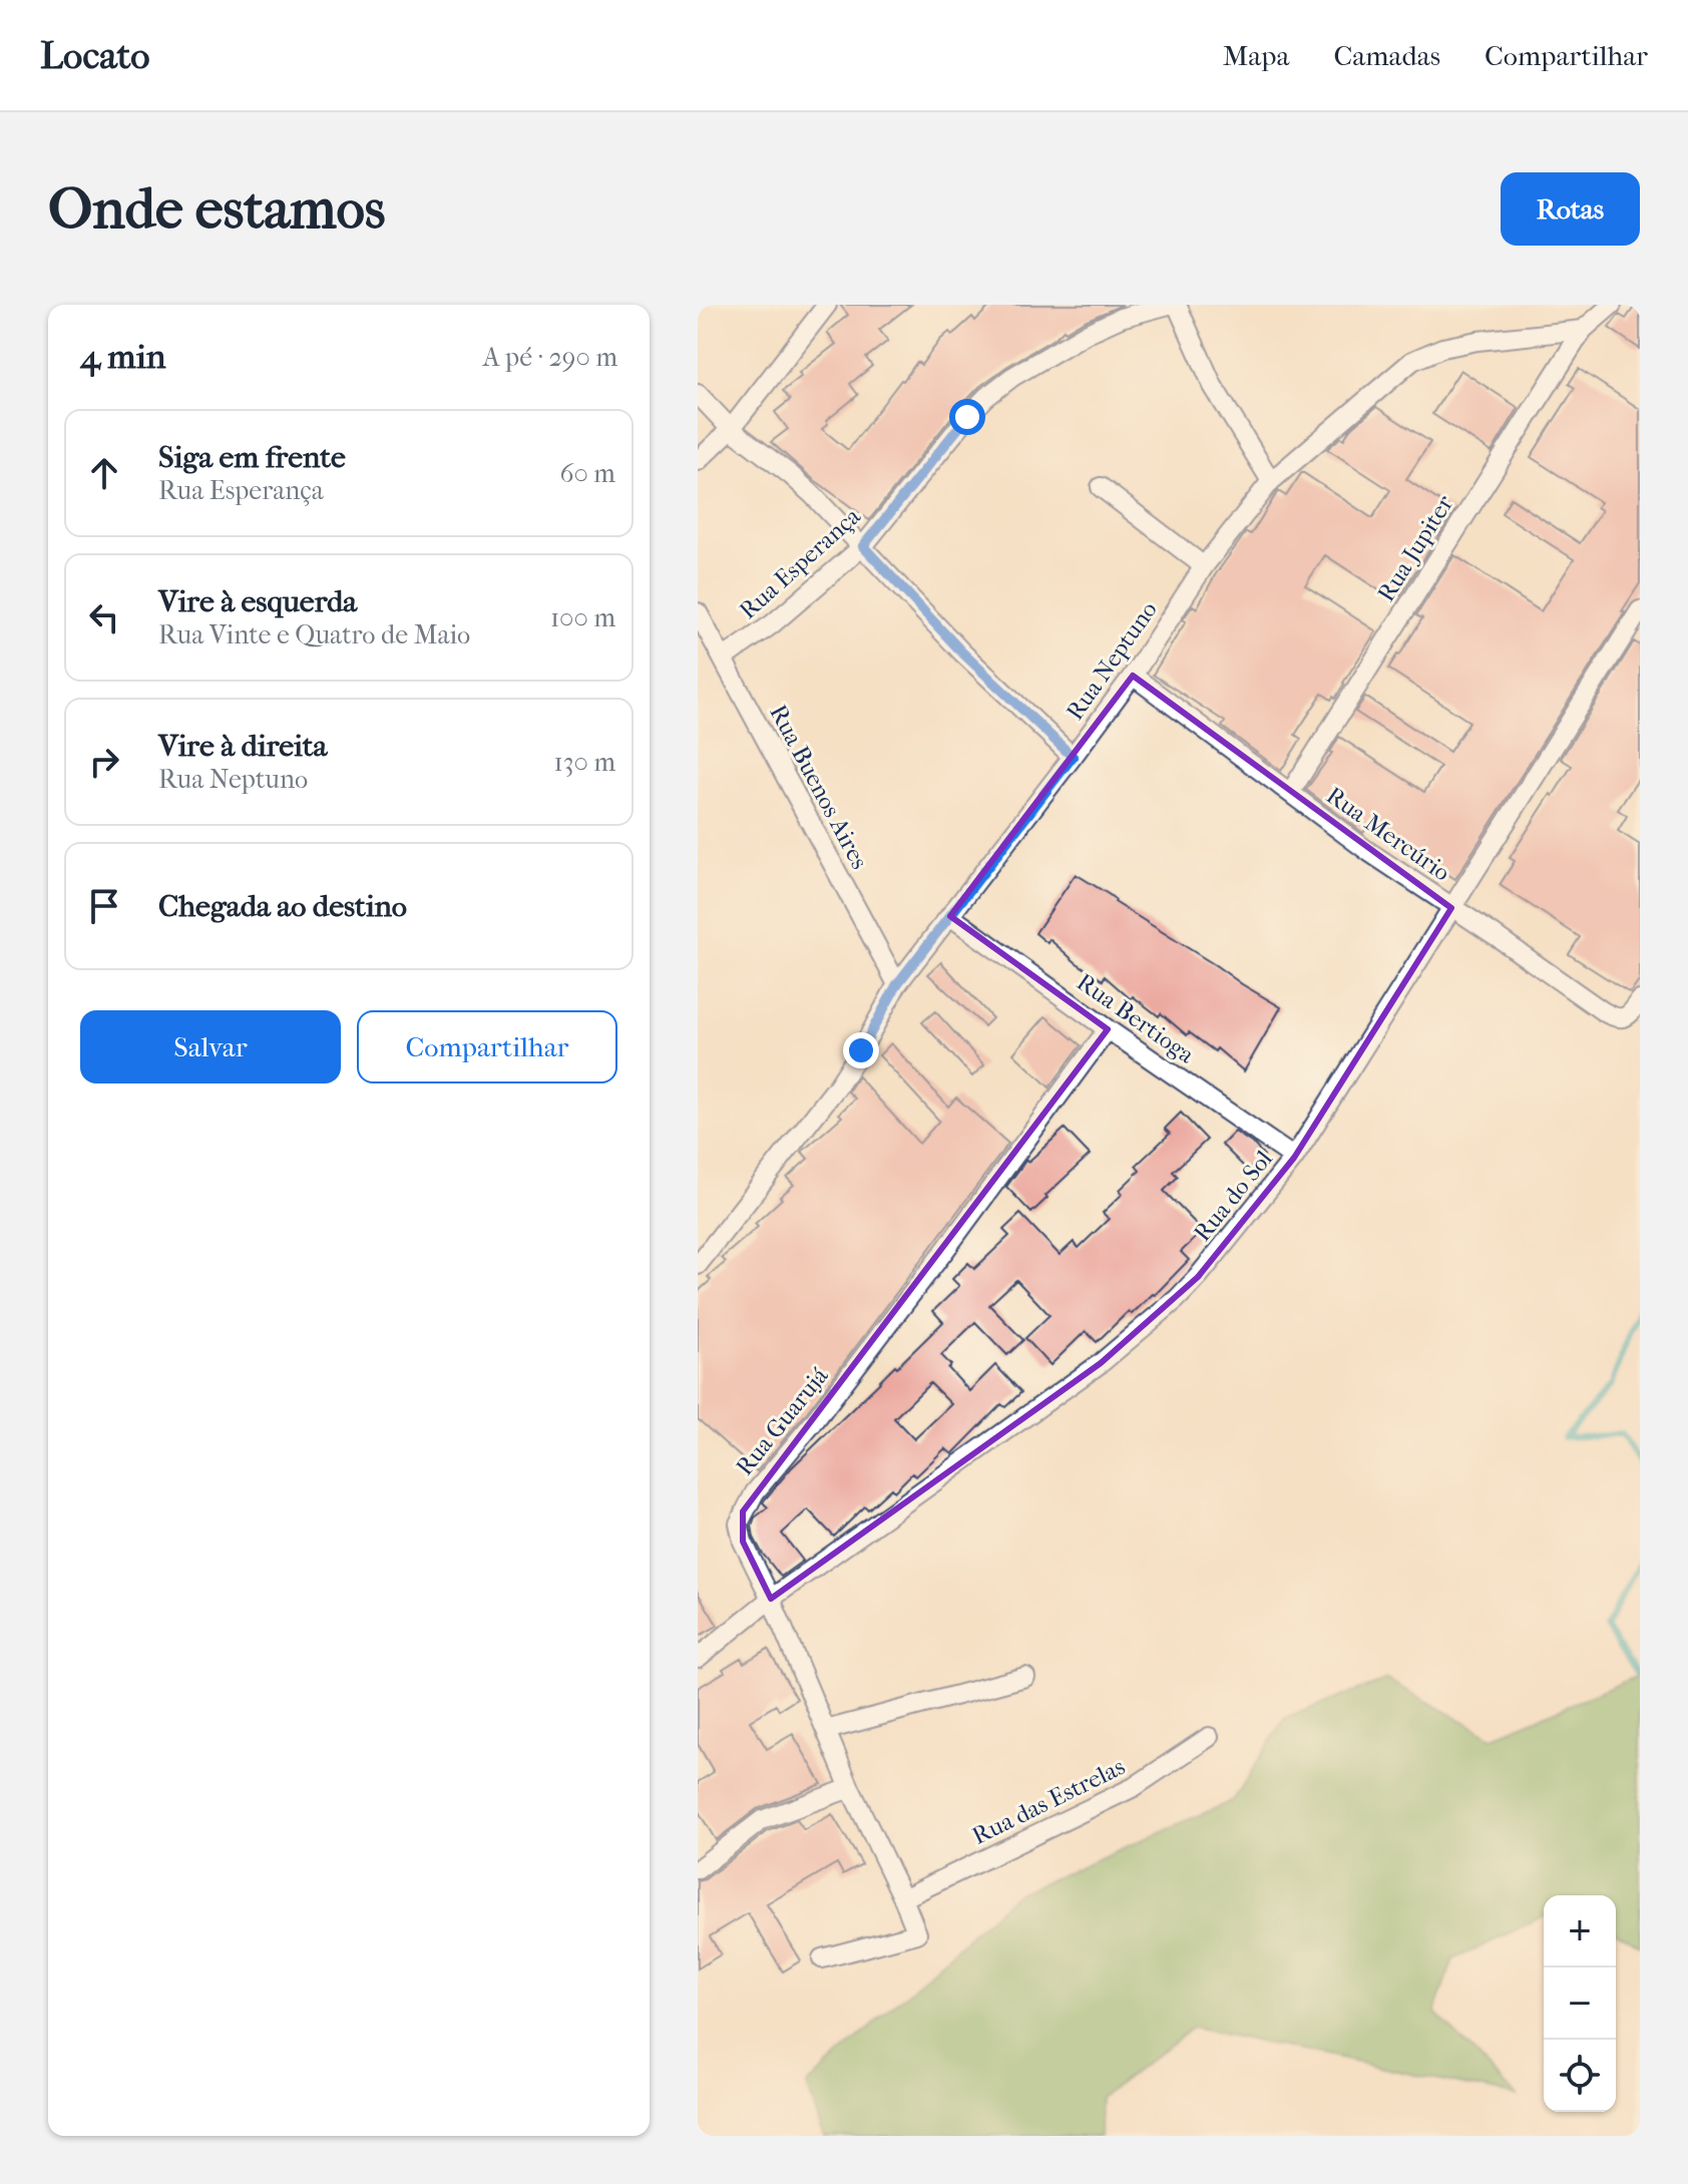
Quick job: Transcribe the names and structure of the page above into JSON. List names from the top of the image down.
{
  "streets": {
    "street": [
      "Rua Jupiter",
      "Rua Esperança",
      "Rua Neptuno",
      "Rua Buenos Aires",
      "Rua Mercúrio",
      "Rua Bertioga",
      "Rua do Sol",
      "Rua Guarujá",
      "Rua das Estrelas"
    ]
  },
  "crossings": [
    ["Rua Jupiter", "Rua Neptuno"],
    ["Rua Jupiter", "Rua Mercúrio"],
    ["Rua Esperança", "Rua Buenos Aires"],
    ["Rua Neptuno", "Rua Buenos Aires"],
    ["Rua Neptuno", "Rua Mercúrio"],
    ["Rua Neptuno", "Rua Bertioga"],
    ["Rua Mercúrio", "Rua do Sol"],
    ["Rua Bertioga", "Rua do Sol"],
    ["Rua Bertioga", "Rua Guarujá"],
    ["Rua do Sol", "Rua Guarujá"],
    ["Rua Guarujá", "Rua das Estrelas"]
  ],
  "page": {
    "header": "Locato",
    "nav": ["Mapa", "Camadas", "Compartilhar"],
    "buttons": [
      "Rotas",
      ["Salvar", "Compartilhar"]
    ],
    "title": "Onde estamos",
    "heading": ["4 min", "A pé · 290 m"],
    "list": [
      ["Siga em frente", "Rua Esperança", "60 m"],
      ["Vire à esquerda", "Rua Vinte e Quatro de Maio", "100 m"],
      ["Vire à direita", "Rua Neptuno", "130 m"],
      "Chegada ao destino"
    ],
    "map_buttons": ["+", "−"]
  }
}
